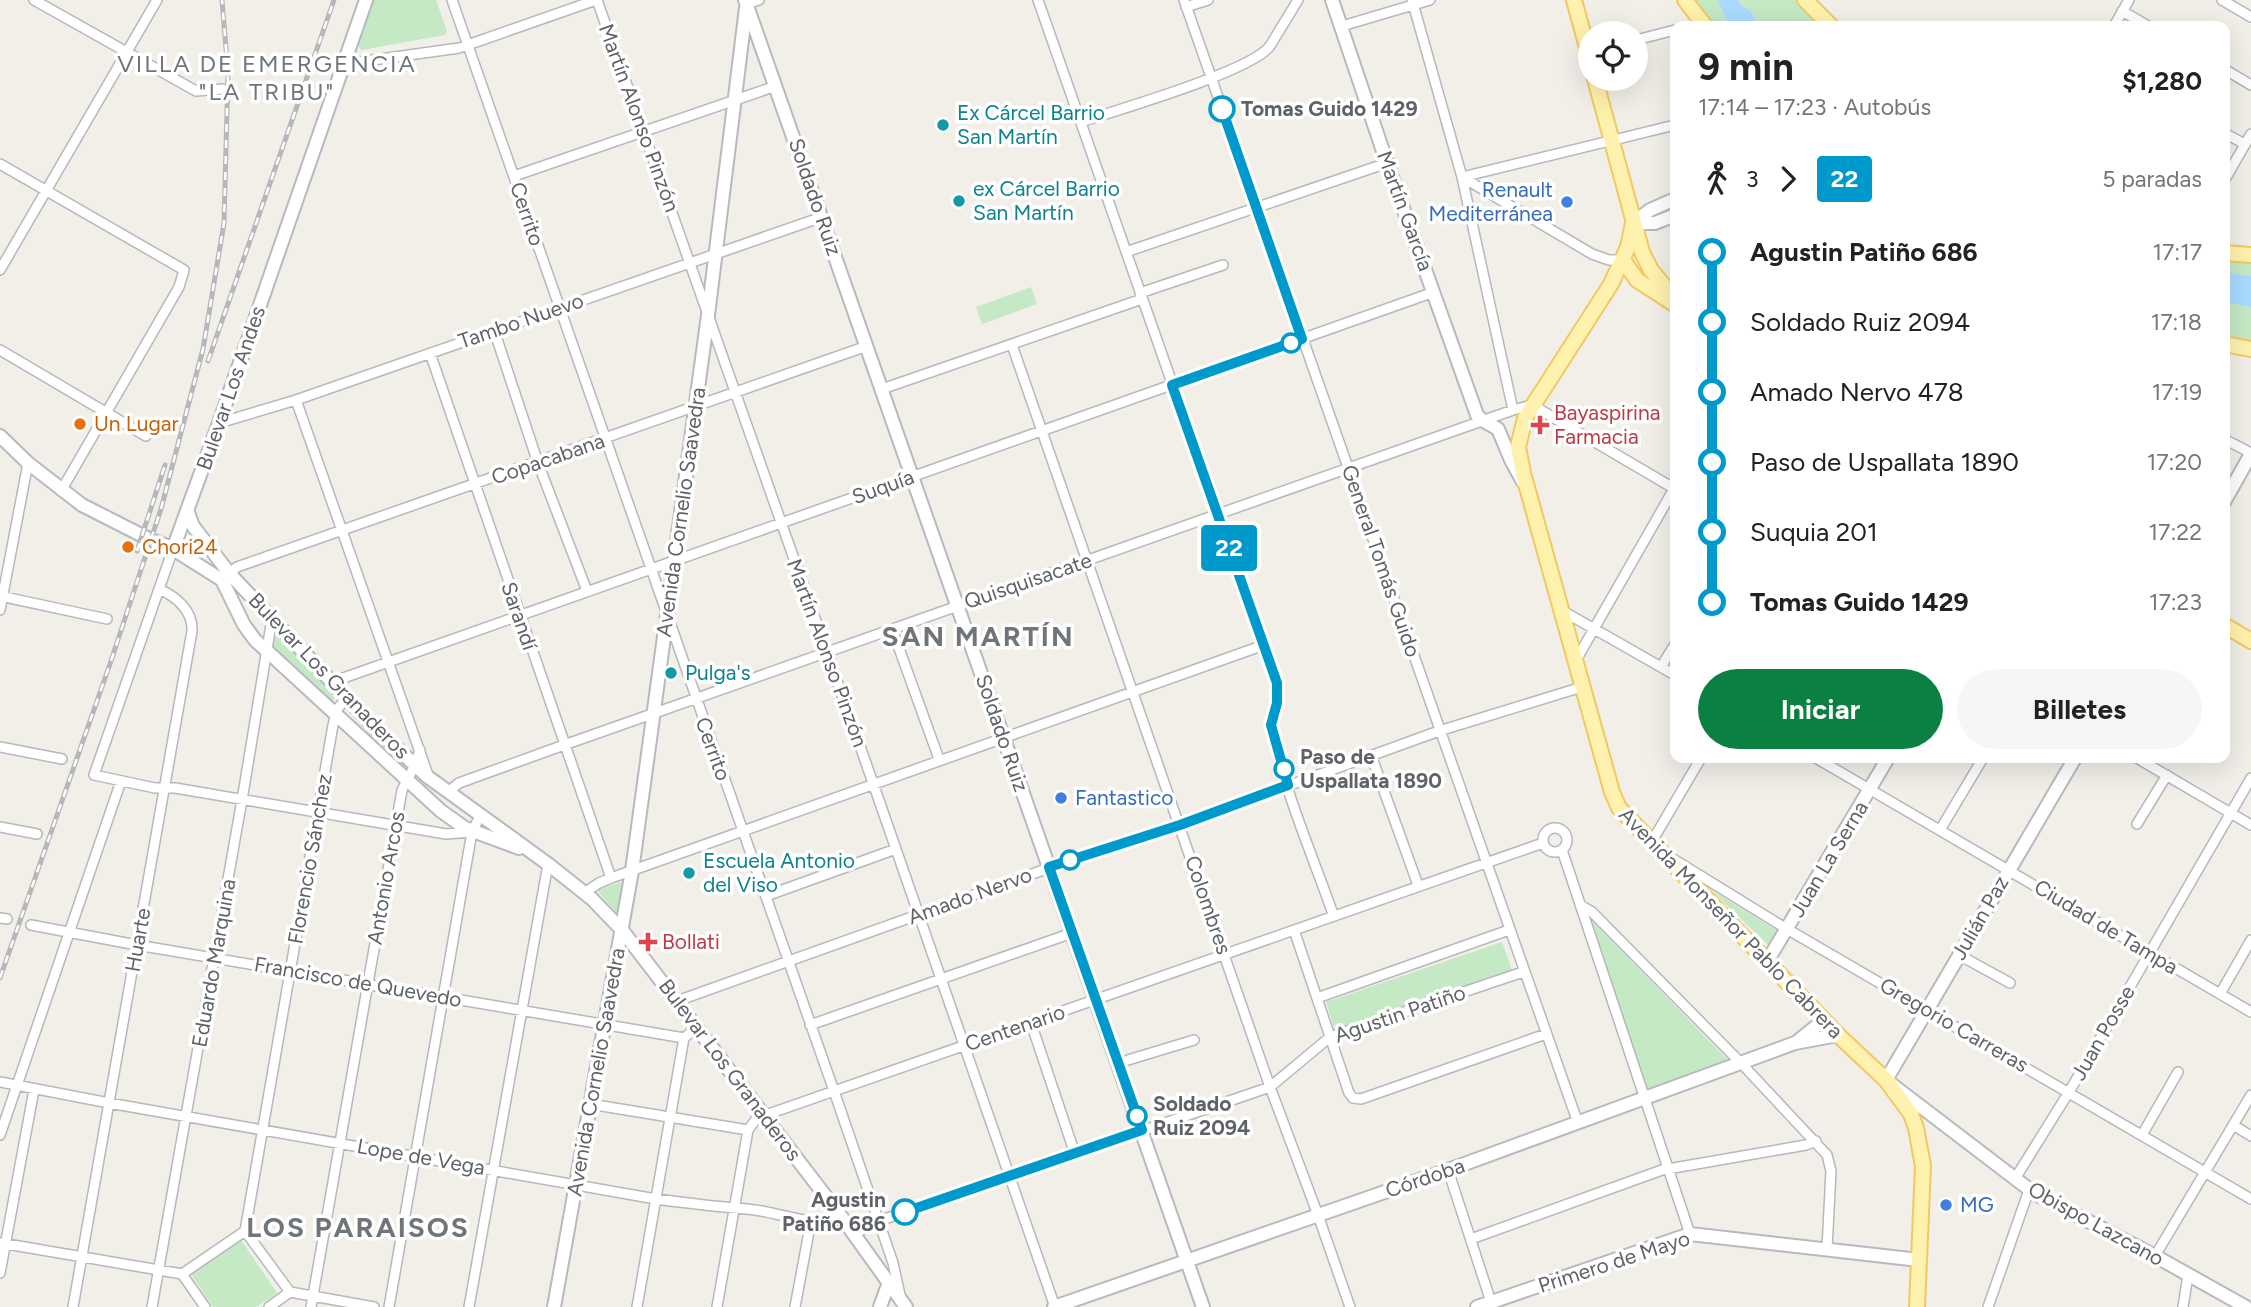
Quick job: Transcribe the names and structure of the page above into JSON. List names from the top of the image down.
{
  "streets": {
    "main road": [
      "Soldado Ruiz",
      "Martín García",
      "Bulevar Los Andes",
      "Avenida Cornelio Saavedra",
      "Bulevar Los Granaderos",
      "Juan La Serna",
      "Julián Paz",
      "Avenida Monseñor Pablo Cabrera",
      "Córdoba",
      "Obispo Lazcano",
      "Primero de Mayo"
    ],
    "street": [
      "Martín Alonso Pinzón",
      "Cerrito",
      "Tambo Nuevo",
      "Copacabana",
      "Suquía",
      "General Tomás Guido",
      "Quisquisacate",
      "Sarandí",
      "Florencio Sánchez",
      "Antonio Arcos",
      "Amado Nervo",
      "Colombres",
      "Ciudad de Tampa",
      "Huarte",
      "Eduardo Marquina",
      "Francisco de Quevedo",
      "Agustin Patiño",
      "Gregorio Carreras",
      "Centenario",
      "Juan Posse",
      "Lope de Vega"
    ]
  },
  "crossings": [
    ["Martín Alonso Pinzón", "Tambo Nuevo"],
    ["Martín Alonso Pinzón", "Copacabana"],
    ["Martín Alonso Pinzón", "Suquía"],
    ["Martín Alonso Pinzón", "Avenida Cornelio Saavedra"],
    ["Martín Alonso Pinzón", "Quisquisacate"],
    ["Martín Alonso Pinzón", "Amado Nervo"],
    ["Martín Alonso Pinzón", "Agustin Patiño"],
    ["Martín Alonso Pinzón", "Centenario"],
    ["Martín Alonso Pinzón", "Córdoba"],
    ["Soldado Ruiz", "Tambo Nuevo"],
    ["Soldado Ruiz", "Copacabana"],
    ["Soldado Ruiz", "Suquía"],
    ["Soldado Ruiz", "Avenida Cornelio Saavedra"],
    ["Soldado Ruiz", "Quisquisacate"],
    ["Soldado Ruiz", "Amado Nervo"],
    ["Soldado Ruiz", "Agustin Patiño"],
    ["Soldado Ruiz", "Centenario"],
    ["Soldado Ruiz", "Córdoba"],
    ["Martín García", "Suquía"],
    ["Martín García", "Quisquisacate"],
    ["Martín García", "Avenida Monseñor Pablo Cabrera"],
    ["Cerrito", "Tambo Nuevo"],
    ["Cerrito", "Copacabana"],
    ["Cerrito", "Suquía"],
    ["Cerrito", "Avenida Cornelio Saavedra"],
    ["Cerrito", "Quisquisacate"],
    ["Cerrito", "Bulevar Los Granaderos"],
    ["Cerrito", "Amado Nervo"],
    ["Cerrito", "Agustin Patiño"],
    ["Cerrito", "Centenario"],
    ["Tambo Nuevo", "Bulevar Los Andes"],
    ["Tambo Nuevo", "Avenida Cornelio Saavedra"],
    ["Tambo Nuevo", "Sarandí"],
    ["Bulevar Los Andes", "Bulevar Los Granaderos"],
    ["Bulevar Los Andes", "Huarte"],
    ["Copacabana", "Avenida Cornelio Saavedra"],
    ["Copacabana", "Sarandí"],
    ["Copacabana", "Bulevar Los Granaderos"],
    ["Suquía", "Avenida Cornelio Saavedra"],
    ["Suquía", "General Tomás Guido"],
    ["Suquía", "Sarandí"],
    ["Suquía", "Bulevar Los Granaderos"],
    ["Suquía", "Colombres"],
    ["Avenida Cornelio Saavedra", "Quisquisacate"],
    ["Avenida Cornelio Saavedra", "Bulevar Los Granaderos"],
    ["Avenida Cornelio Saavedra", "Francisco de Quevedo"],
    ["Avenida Cornelio Saavedra", "Lope de Vega"],
    ["General Tomás Guido", "Quisquisacate"],
    ["General Tomás Guido", "Amado Nervo"],
    ["General Tomás Guido", "Agustin Patiño"],
    ["General Tomás Guido", "Centenario"],
    ["General Tomás Guido", "Córdoba"],
    ["Quisquisacate", "Sarandí"],
    ["Quisquisacate", "Bulevar Los Granaderos"],
    ["Quisquisacate", "Colombres"],
    ["Quisquisacate", "Avenida Monseñor Pablo Cabrera"],
    ["Bulevar Los Granaderos", "Florencio Sánchez"],
    ["Bulevar Los Granaderos", "Antonio Arcos"],
    ["Bulevar Los Granaderos", "Amado Nervo"],
    ["Bulevar Los Granaderos", "Eduardo Marquina"],
    ["Bulevar Los Granaderos", "Agustin Patiño"],
    ["Bulevar Los Granaderos", "Centenario"],
    ["Bulevar Los Granaderos", "Lope de Vega"],
    ["Florencio Sánchez", "Francisco de Quevedo"],
    ["Florencio Sánchez", "Lope de Vega"],
    ["Juan La Serna", "Avenida Monseñor Pablo Cabrera"],
    ["Juan La Serna", "Ciudad de Tampa"],
    ["Juan La Serna", "Gregorio Carreras"],
    ["Antonio Arcos", "Francisco de Quevedo"],
    ["Antonio Arcos", "Lope de Vega"],
    ["Amado Nervo", "Colombres"],
    ["Amado Nervo", "Avenida Monseñor Pablo Cabrera"],
    ["Colombres", "Agustin Patiño"],
    ["Colombres", "Centenario"],
    ["Colombres", "Córdoba"],
    ["Julián Paz", "Avenida Monseñor Pablo Cabrera"],
    ["Julián Paz", "Ciudad de Tampa"],
    ["Julián Paz", "Gregorio Carreras"],
    ["Julián Paz", "Obispo Lazcano"],
    ["Avenida Monseñor Pablo Cabrera", "Gregorio Carreras"],
    ["Avenida Monseñor Pablo Cabrera", "Córdoba"],
    ["Avenida Monseñor Pablo Cabrera", "Obispo Lazcano"],
    ["Avenida Monseñor Pablo Cabrera", "Primero de Mayo"],
    ["Ciudad de Tampa", "Juan Posse"],
    ["Huarte", "Francisco de Quevedo"],
    ["Huarte", "Lope de Vega"],
    ["Eduardo Marquina", "Francisco de Quevedo"],
    ["Eduardo Marquina", "Lope de Vega"],
    ["Gregorio Carreras", "Juan Posse"],
    ["Juan Posse", "Obispo Lazcano"]
  ],
  "districts": ["VILLA DE EMERGENCIA \"LA TRIBU\"", "SAN MARTÍN", "LOS PARAISOS"],
  "places": {
    "other": [
      "Tomas Guido 1429",
      "Ex Cárcel Barrio San Martín",
      "ex Cárcel Barrio San Martín",
      "Renault Mediterránea",
      "Un Lugar",
      "Chori24",
      "Pulga's",
      "Paso de Uspallata 1890",
      "Fantastico",
      "Escuela Antonio del Viso",
      "Soldado Ruiz 2094",
      "MG",
      "Agustin Patiño 686"
    ],
    "health": ["Bayaspirina Farmacia", "Bollati"]
  },
  "lines": ["bus line 22"],
  "page": {
    "on_map": "22",
    "heading": ["9 min", "17:14 – 17:23 · Autobús", "$1,280"],
    "legs": ["3", "22", "5 paradas"],
    "list": [
      {
        "name": "Agustin Patiño 686",
        "value": "17:17"
      },
      {
        "name": "Soldado Ruiz 2094",
        "value": "17:18"
      },
      {
        "name": "Amado Nervo 478",
        "value": "17:19"
      },
      {
        "name": "Paso de Uspallata 1890",
        "value": "17:20"
      },
      {
        "name": "Suquia 201",
        "value": "17:22"
      },
      {
        "name": "Tomas Guido 1429",
        "value": "17:23"
      }
    ],
    "buttons": ["Iniciar", "Billetes"]
  }
}
